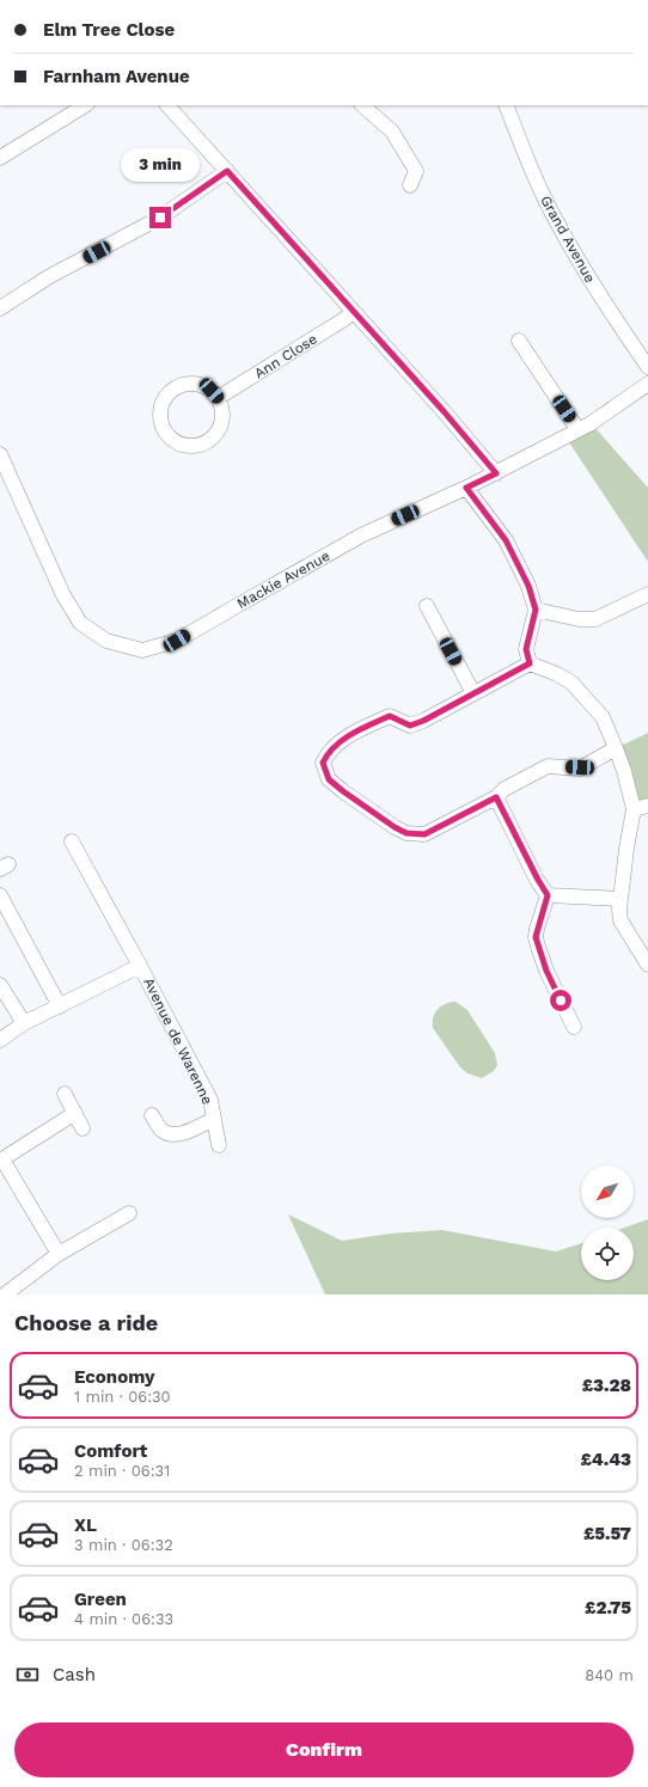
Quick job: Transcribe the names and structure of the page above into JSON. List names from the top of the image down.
{
  "streets": {
    "street": [
      "Grand Avenue",
      "Ann Close",
      "Mackie Avenue",
      "Avenue de Warenne"
    ]
  },
  "north": "bottom left",
  "page": {
    "banner": ["Elm Tree Close", "Farnham Avenue"],
    "bubble": "3 min",
    "heading": "Choose a ride",
    "list": [
      {
        "name": "Economy",
        "note": "1 min · 06:30",
        "value": "£3.28"
      },
      {
        "name": "Comfort",
        "note": "2 min · 06:31",
        "value": "£4.43"
      },
      {
        "name": "XL",
        "note": "3 min · 06:32",
        "value": "£5.57"
      },
      {
        "name": "Green",
        "note": "4 min · 06:33",
        "value": "£2.75"
      }
    ],
    "pay": ["Cash", "840 m"],
    "buttons": "Confirm"
  }
}
